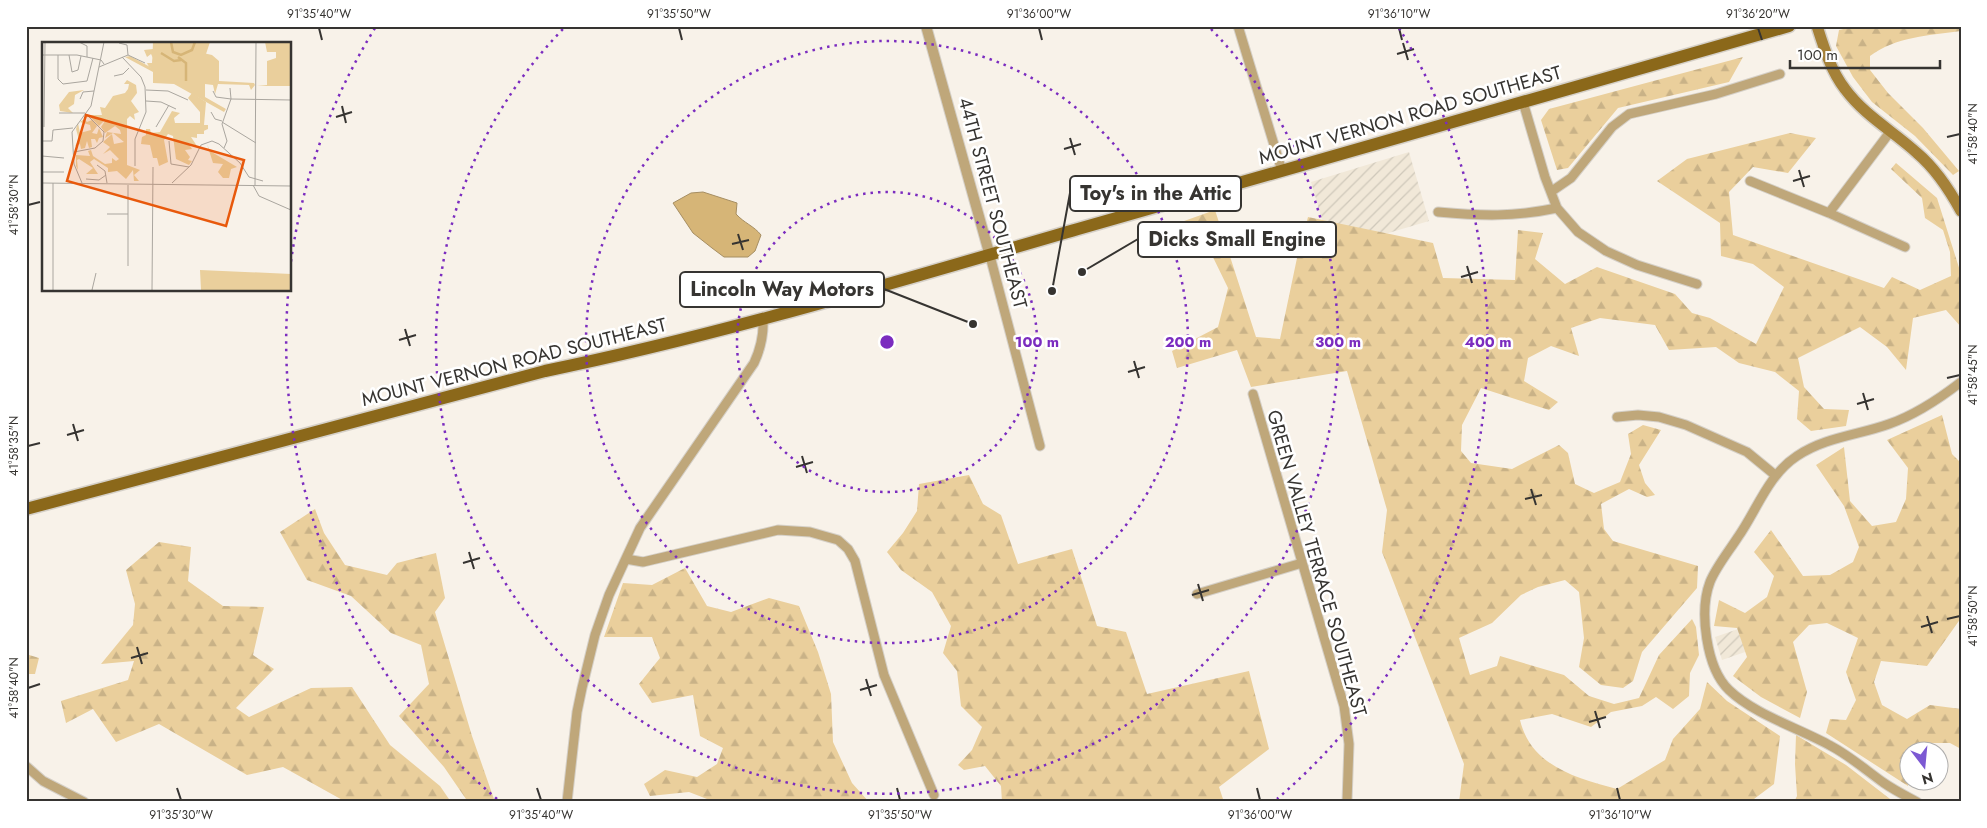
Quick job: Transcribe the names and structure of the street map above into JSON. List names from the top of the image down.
{
  "streets": {
    "main road": ["MOUNT VERNON ROAD SOUTHEAST"],
    "street": ["44TH STREET SOUTHEAST", "GREEN VALLEY TERRACE SOUTHEAST"]
  },
  "crossings": [
    ["MOUNT VERNON ROAD SOUTHEAST", "44TH STREET SOUTHEAST"]
  ],
  "places": ["Dicks Small Engine", "Toy's in the Attic", "Lincoln Way Motors"],
  "scale_bar": "100 m",
  "north": "bottom",
  "coordinates": [
    "91°35'40\"W",
    "91°35'50\"W",
    "91°36'00\"W",
    "91°36'10\"W",
    "91°36'20\"W",
    "41°58'40\"N",
    "41°58'30\"N",
    "41°58'45\"N",
    "41°58'35\"N",
    "41°58'50\"N",
    "91°35'30\"W"
  ],
  "rings": [
    "100 m",
    "200 m",
    "300 m",
    "400 m"
  ]
}
